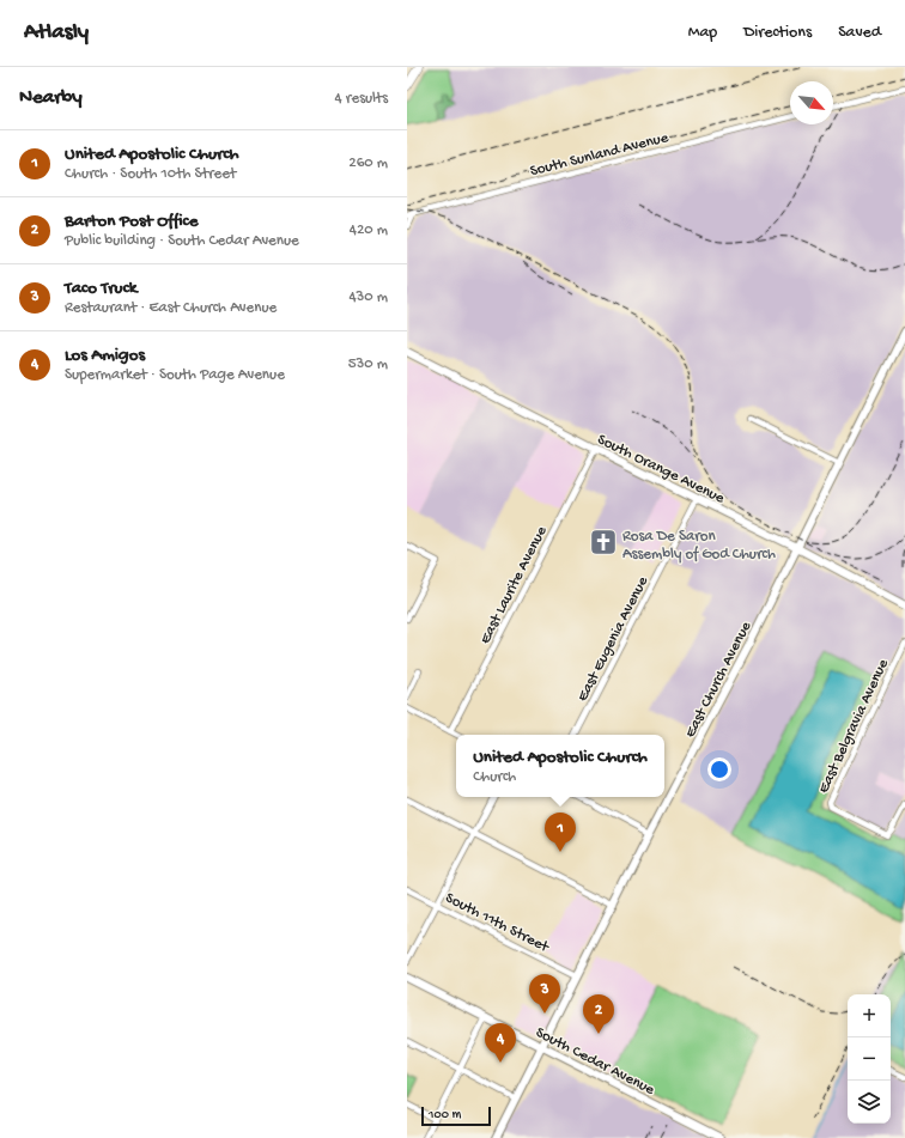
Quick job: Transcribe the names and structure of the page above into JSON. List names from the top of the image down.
{
  "streets": {
    "main road": ["South Orange Avenue", "East Church Avenue", "South Cedar Avenue"],
    "street": [
      "South Sunland Avenue",
      "East Laurite Avenue",
      "East Eugenia Avenue",
      "East Belgravia Avenue",
      "South 11th Street"
    ]
  },
  "crossings": [
    ["South Orange Avenue", "East Laurite Avenue"],
    ["South Orange Avenue", "East Eugenia Avenue"],
    ["South Orange Avenue", "East Church Avenue"],
    ["East Church Avenue", "South 11th Street"],
    ["East Church Avenue", "South Cedar Avenue"]
  ],
  "places": {
    "church": ["Rosa De Saron Assembly of God Church"]
  },
  "scale_bar": "100 m",
  "north": "bottom right",
  "page": {
    "header": "Atlasly",
    "nav": ["Map", "Directions", "Saved"],
    "heading": ["Nearby", "4 results"],
    "list": [
      {
        "mark": "1",
        "name": "United Apostolic Church",
        "note": "Church · South 10th Street",
        "value": "260 m"
      },
      {
        "mark": "2",
        "name": "Barton Post Office",
        "note": "Public building · South Cedar Avenue",
        "value": "420 m"
      },
      {
        "mark": "3",
        "name": "Taco Truck",
        "note": "Restaurant · East Church Avenue",
        "value": "430 m"
      },
      {
        "mark": "4",
        "name": "Los Amigos",
        "note": "Supermarket · South Page Avenue",
        "value": "530 m"
      }
    ],
    "popup": ["United Apostolic Church", "Church"],
    "pins": [
      "1",
      "3",
      "2",
      "4"
    ],
    "map_buttons": ["+", "−"],
    "scale": "100 m"
  }
}
